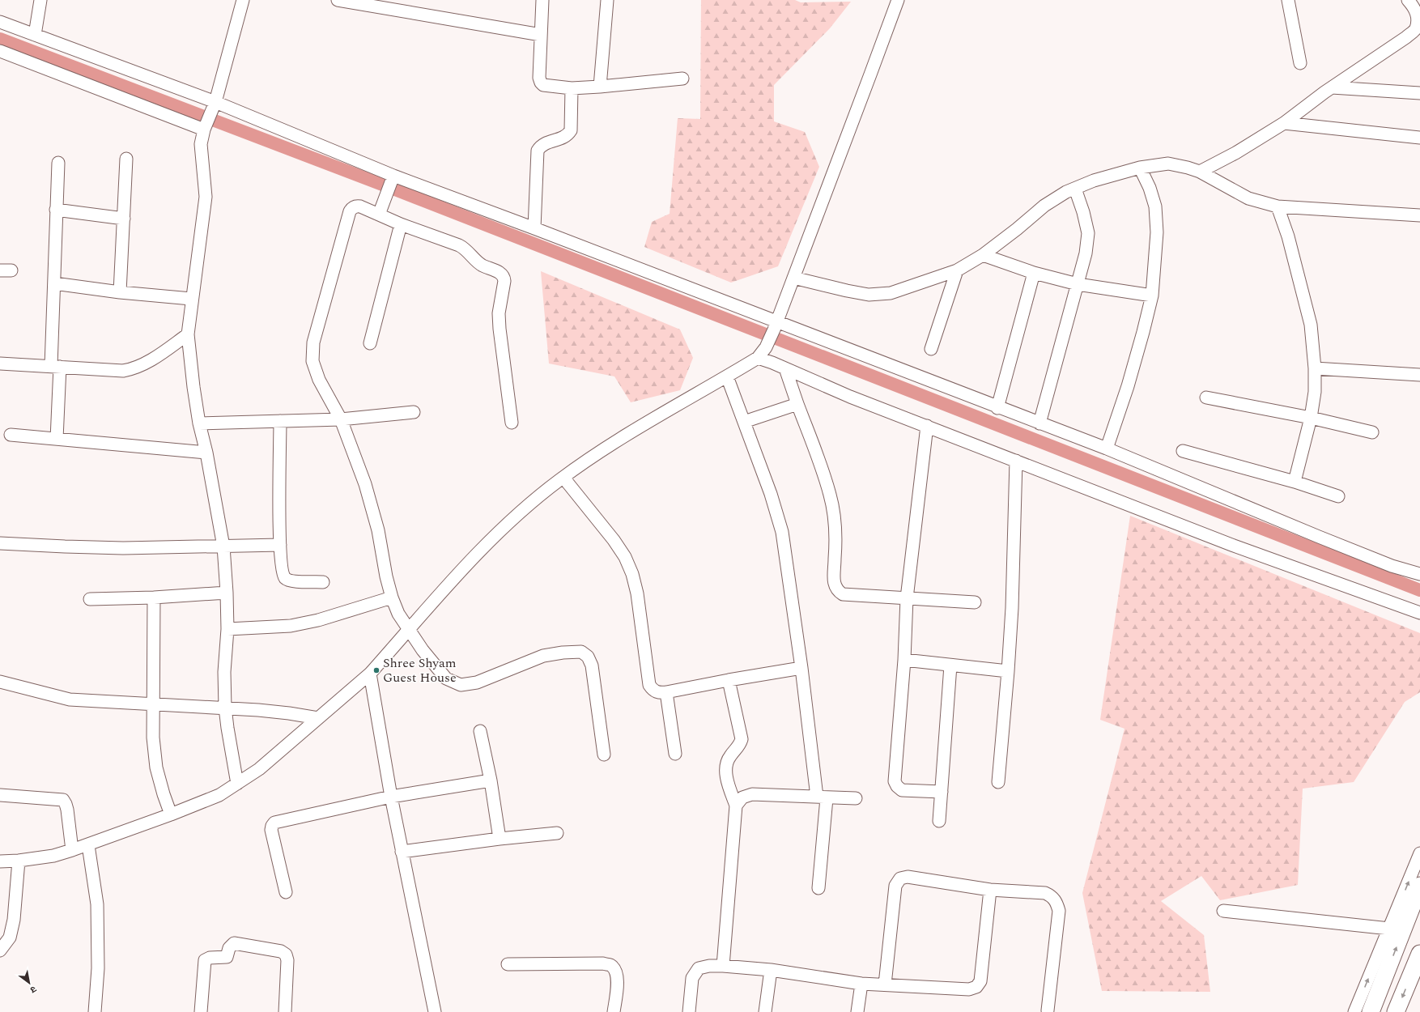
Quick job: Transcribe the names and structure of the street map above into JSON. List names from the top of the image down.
{
  "places": ["Shree Shyam Guest House"],
  "north": "bottom right"
}
